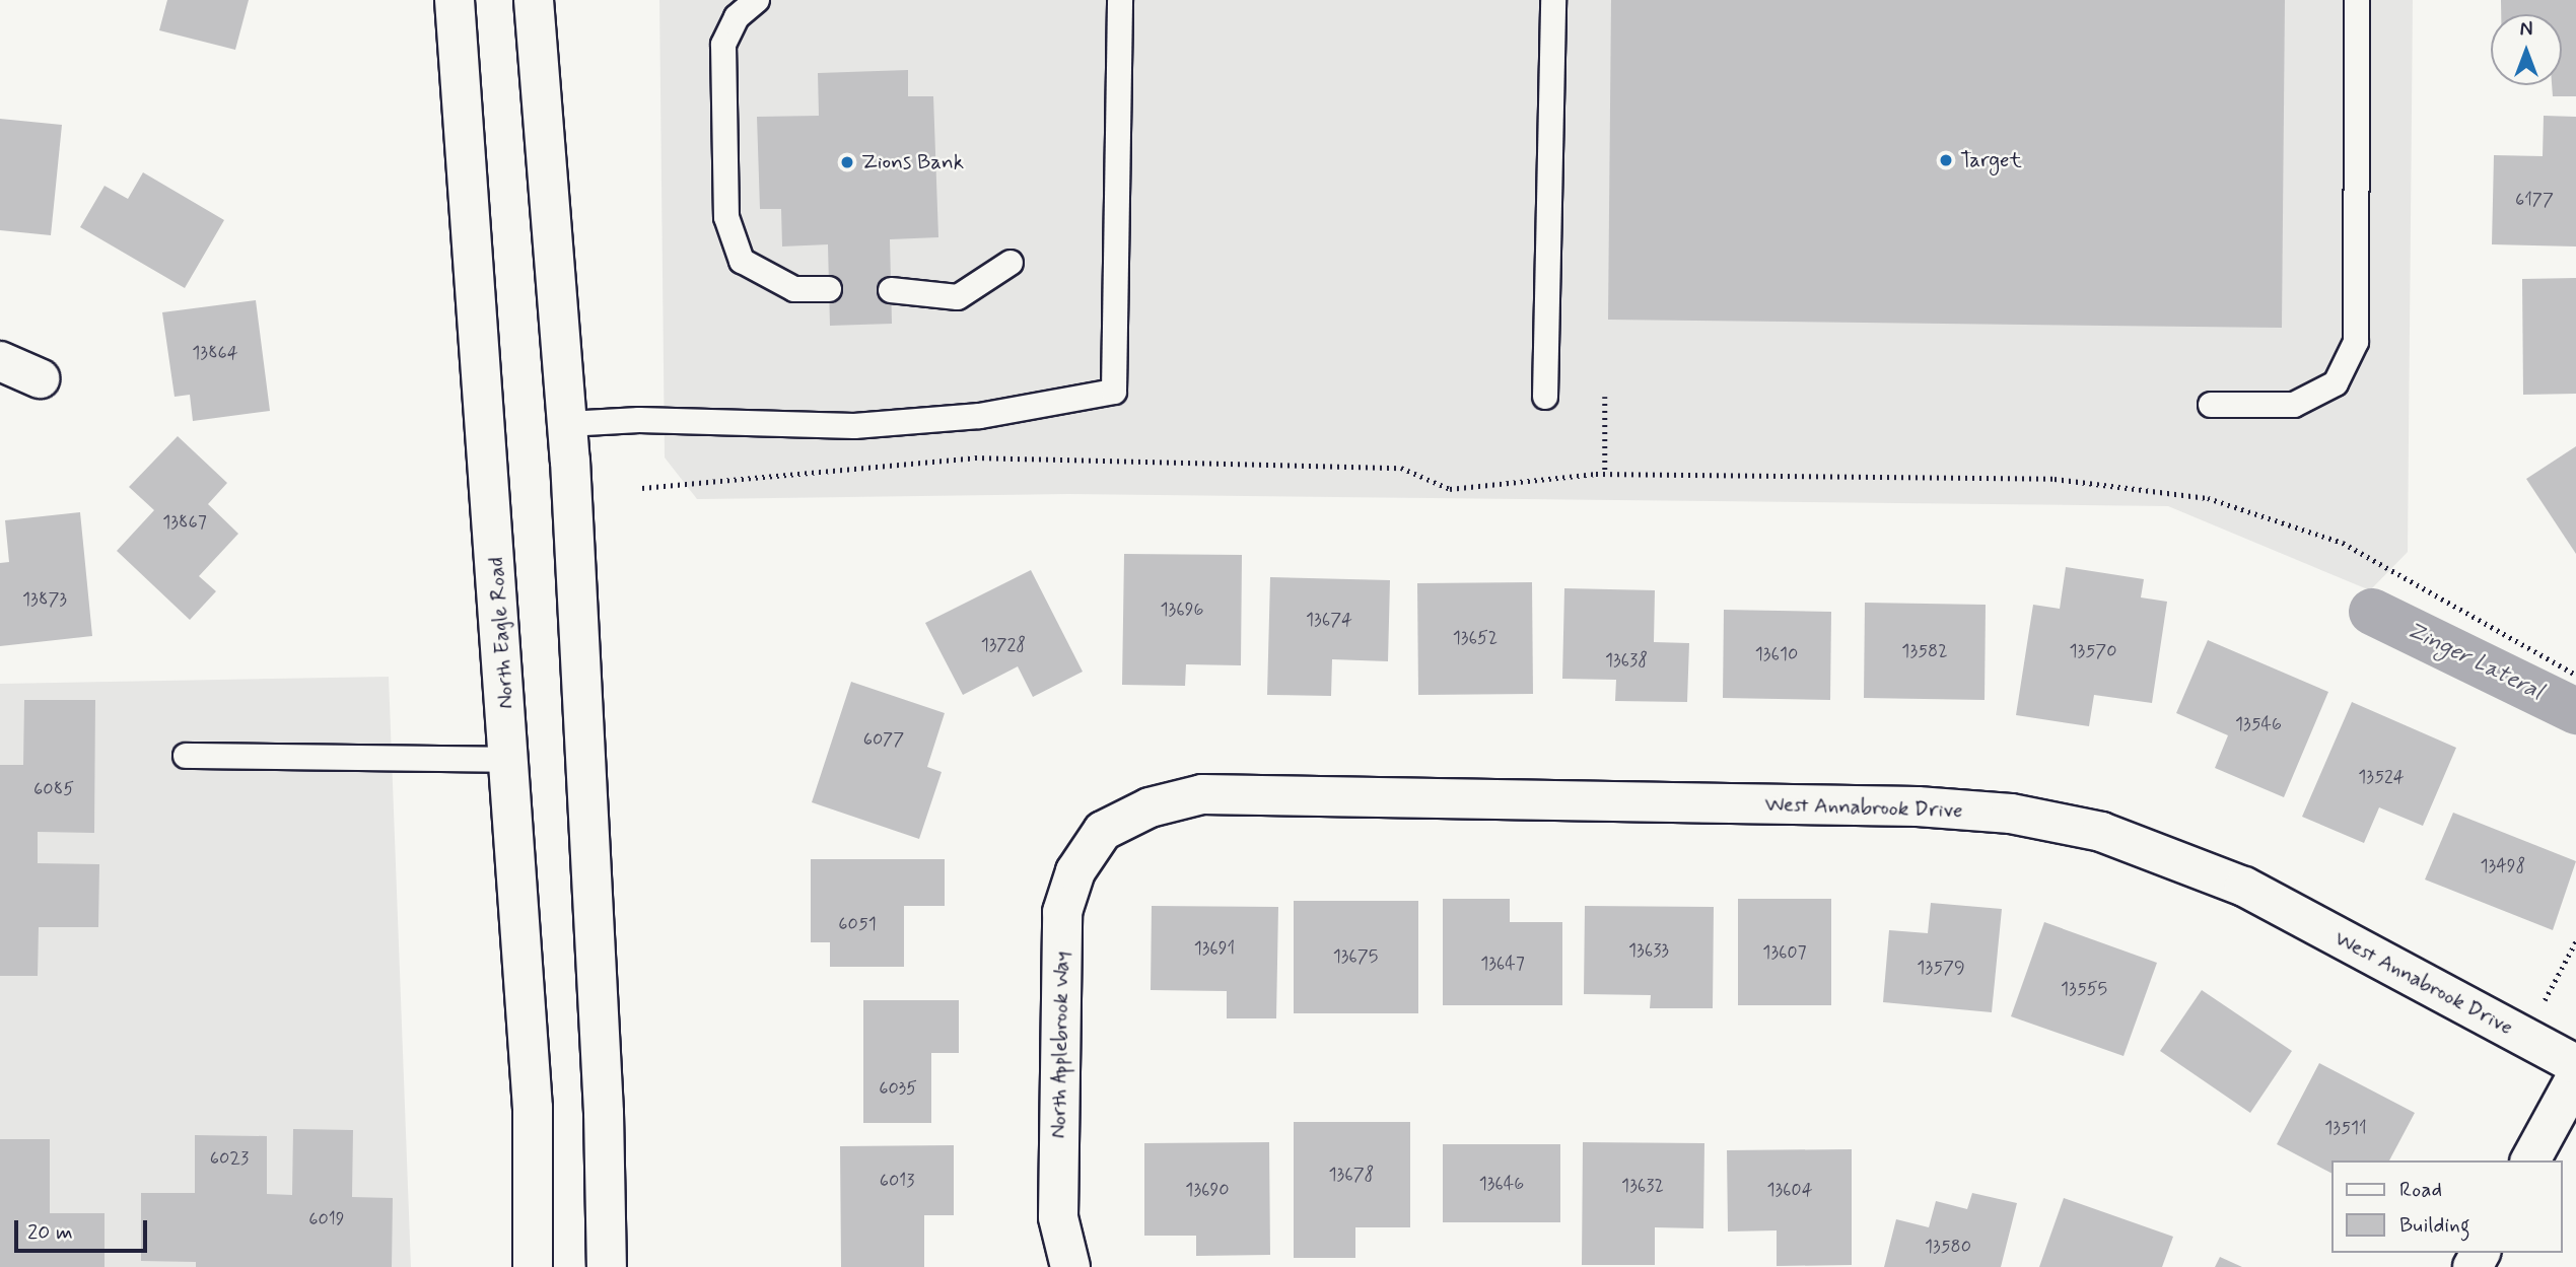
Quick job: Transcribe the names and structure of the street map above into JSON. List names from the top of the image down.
{
  "streets": {
    "main road": ["North Eagle Road", "West Annabrook Drive", "North Applebrook Way"]
  },
  "crossings": [
    ["West Annabrook Drive", "North Applebrook Way"]
  ],
  "water": ["Zinger Lateral"],
  "places": ["Target", "Zions Bank"],
  "house_numbers": [
    "6177",
    "13864",
    "13867",
    "13873",
    "13696",
    "13674",
    "13652",
    "13728",
    "13582",
    "13570",
    "13610",
    "13638",
    "13546",
    "6077",
    "13524",
    "6085",
    "13498",
    "6051",
    "13691",
    "13633",
    "13607",
    "13675",
    "13647",
    "13579",
    "13555",
    "6035",
    "13511",
    "6023",
    "13678",
    "6013",
    "13646",
    "13632",
    "13690",
    "13604",
    "6019",
    "13580"
  ],
  "legend": ["Road", "Building"],
  "scale_bar": "20 m",
  "north": "top"
}
